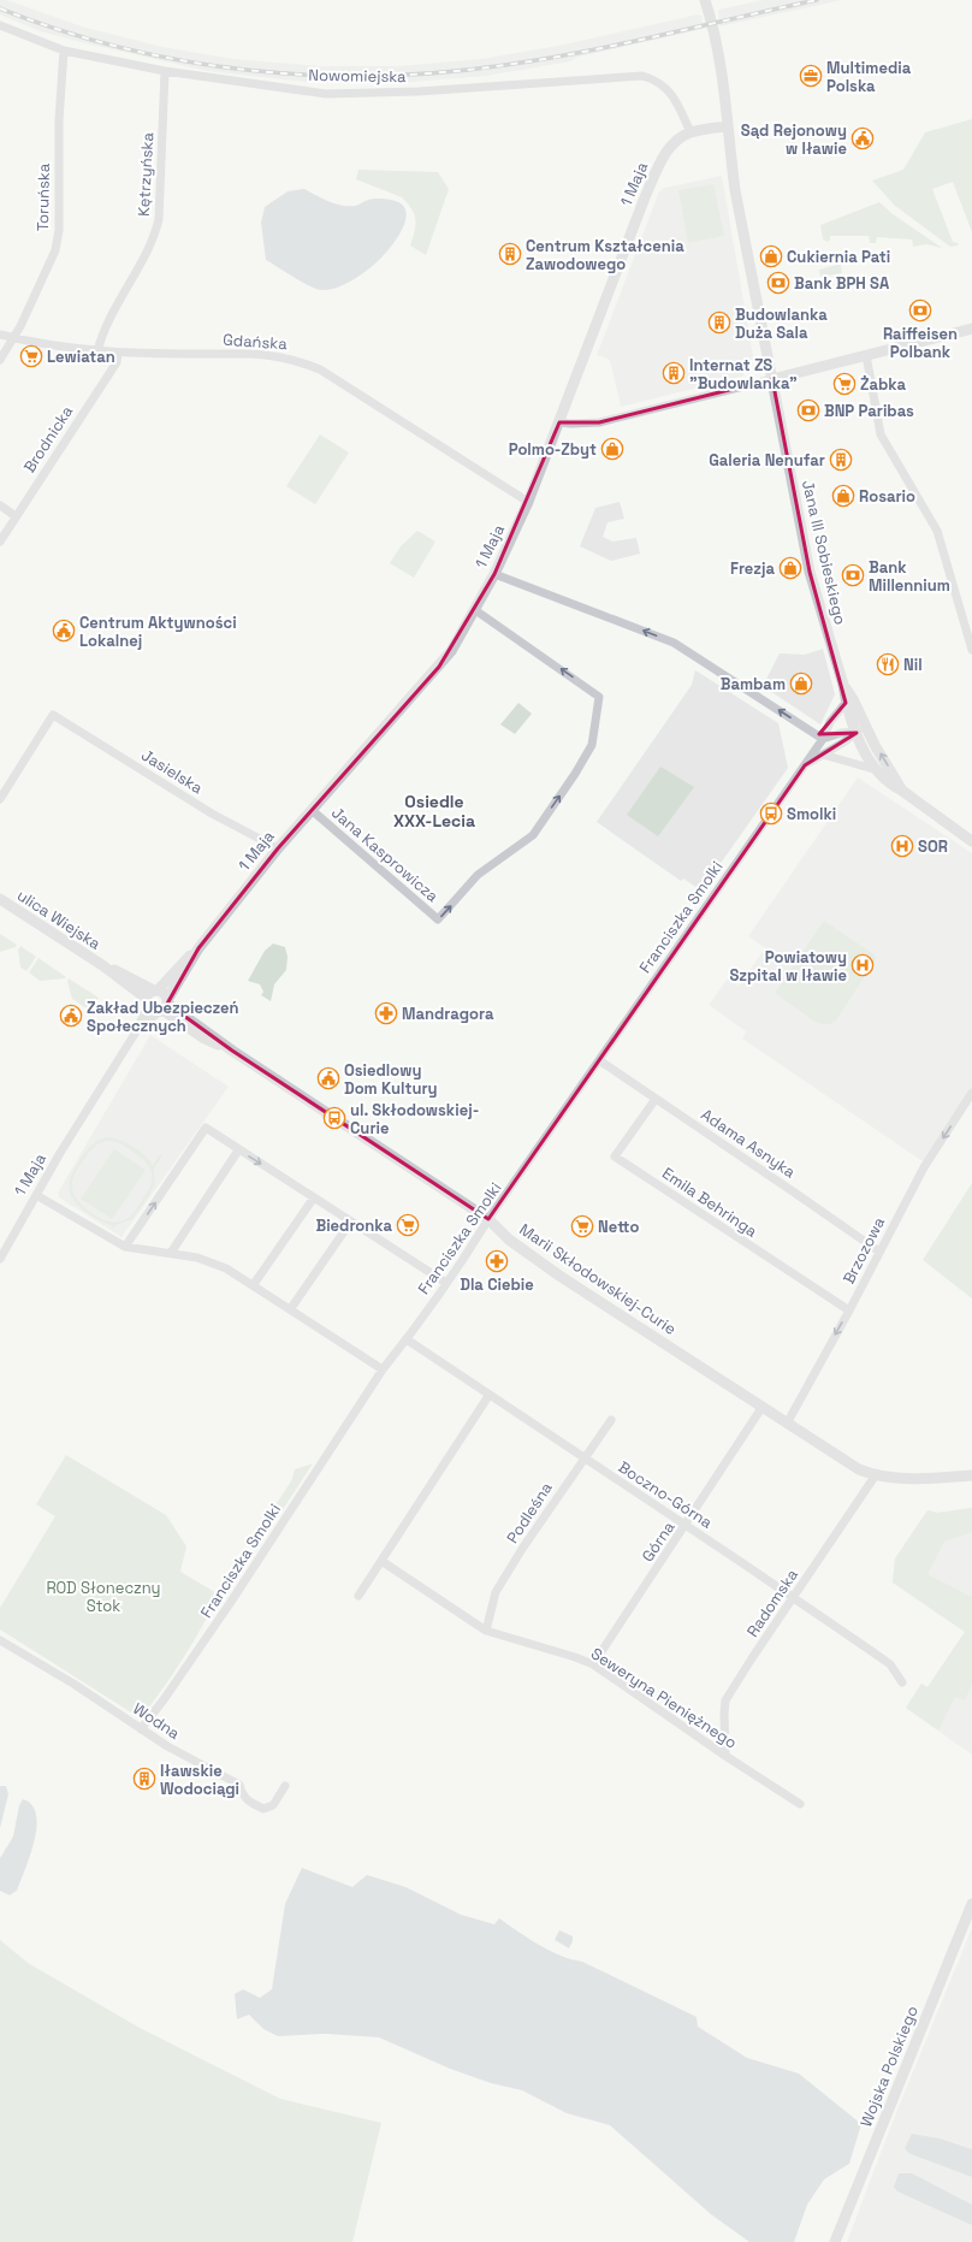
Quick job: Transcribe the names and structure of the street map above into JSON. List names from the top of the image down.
{
  "streets": {
    "street": [
      "Nowomiejska",
      "Kętrzyńska",
      "1 Maja",
      "Toruńska",
      "Gdańska",
      "Brodnicka",
      "Jana III Sobieskiego",
      "Jasielska",
      "Jana Kasprowicza",
      "Franciszka Smolki",
      "ulica Wiejska",
      "Adama Asnyka",
      "Emila Behringa",
      "Brzozowa",
      "Marii Skłodowskiej-Curie",
      "Boczno-Górna",
      "Podleśna",
      "Górna",
      "Radomska",
      "Seweryna Pieniężnego",
      "Wodna",
      "Wojska Polskiego"
    ]
  },
  "crossings": [
    ["Nowomiejska", "Kętrzyńska"],
    ["Nowomiejska", "1 Maja"],
    ["Nowomiejska", "Toruńska"],
    ["Kętrzyńska", "Gdańska"],
    ["1 Maja", "Gdańska"],
    ["1 Maja", "Jana III Sobieskiego"],
    ["1 Maja", "Jasielska"],
    ["1 Maja", "Jana Kasprowicza"],
    ["1 Maja", "ulica Wiejska"],
    ["1 Maja", "Marii Skłodowskiej-Curie"],
    ["Toruńska", "Gdańska"],
    ["Gdańska", "Brodnicka"],
    ["Jana III Sobieskiego", "Franciszka Smolki"],
    ["Franciszka Smolki", "Adama Asnyka"],
    ["Franciszka Smolki", "Marii Skłodowskiej-Curie"],
    ["Franciszka Smolki", "Boczno-Górna"],
    ["Franciszka Smolki", "Wodna"],
    ["Adama Asnyka", "Emila Behringa"],
    ["Adama Asnyka", "Brzozowa"],
    ["Emila Behringa", "Brzozowa"],
    ["Brzozowa", "Marii Skłodowskiej-Curie"],
    ["Marii Skłodowskiej-Curie", "Górna"],
    ["Marii Skłodowskiej-Curie", "Radomska"],
    ["Boczno-Górna", "Podleśna"],
    ["Boczno-Górna", "Górna"],
    ["Boczno-Górna", "Radomska"],
    ["Podleśna", "Seweryna Pieniężnego"],
    ["Górna", "Seweryna Pieniężnego"],
    ["Radomska", "Seweryna Pieniężnego"]
  ],
  "one_way": ["Brzozowa"],
  "districts": ["Osiedle XXX-Lecia"],
  "parks": ["ROD Słoneczny Stok"],
  "places": {
    "office": ["Multimedia Polska"],
    "public building": [
      "Sąd Rejonowy w Iławie",
      "Centrum Aktywności Lokalnej",
      "Zakład Ubezpieczeń Społecznych",
      "Osiedlowy Dom Kultury"
    ],
    "building": [
      "Centrum Kształcenia Zawodowego",
      "Budowlanka Duża Sala",
      "Internat ZS \"Budowlanka\"",
      "Galeria Nenufar",
      "Iławskie Wodociągi"
    ],
    "shop": [
      "Cukiernia Pati",
      "Polmo-Zbyt",
      "Rosario",
      "Frezja",
      "Bambam"
    ],
    "bank": [
      "Bank BPH SA",
      "Raiffeisen Polbank",
      "BNP Paribas",
      "Bank Millennium"
    ],
    "supermarket": [
      "Lewiatan",
      "Żabka",
      "Biedronka",
      "Netto"
    ],
    "restaurant": ["Nil"],
    "bus stop": ["Smolki", "ul. Skłodowskiej- Curie"],
    "hospital": ["SOR", "Powiatowy Szpital w Iławie"],
    "pharmacy": ["Mandragora", "Dla Ciebie"]
  }
}
